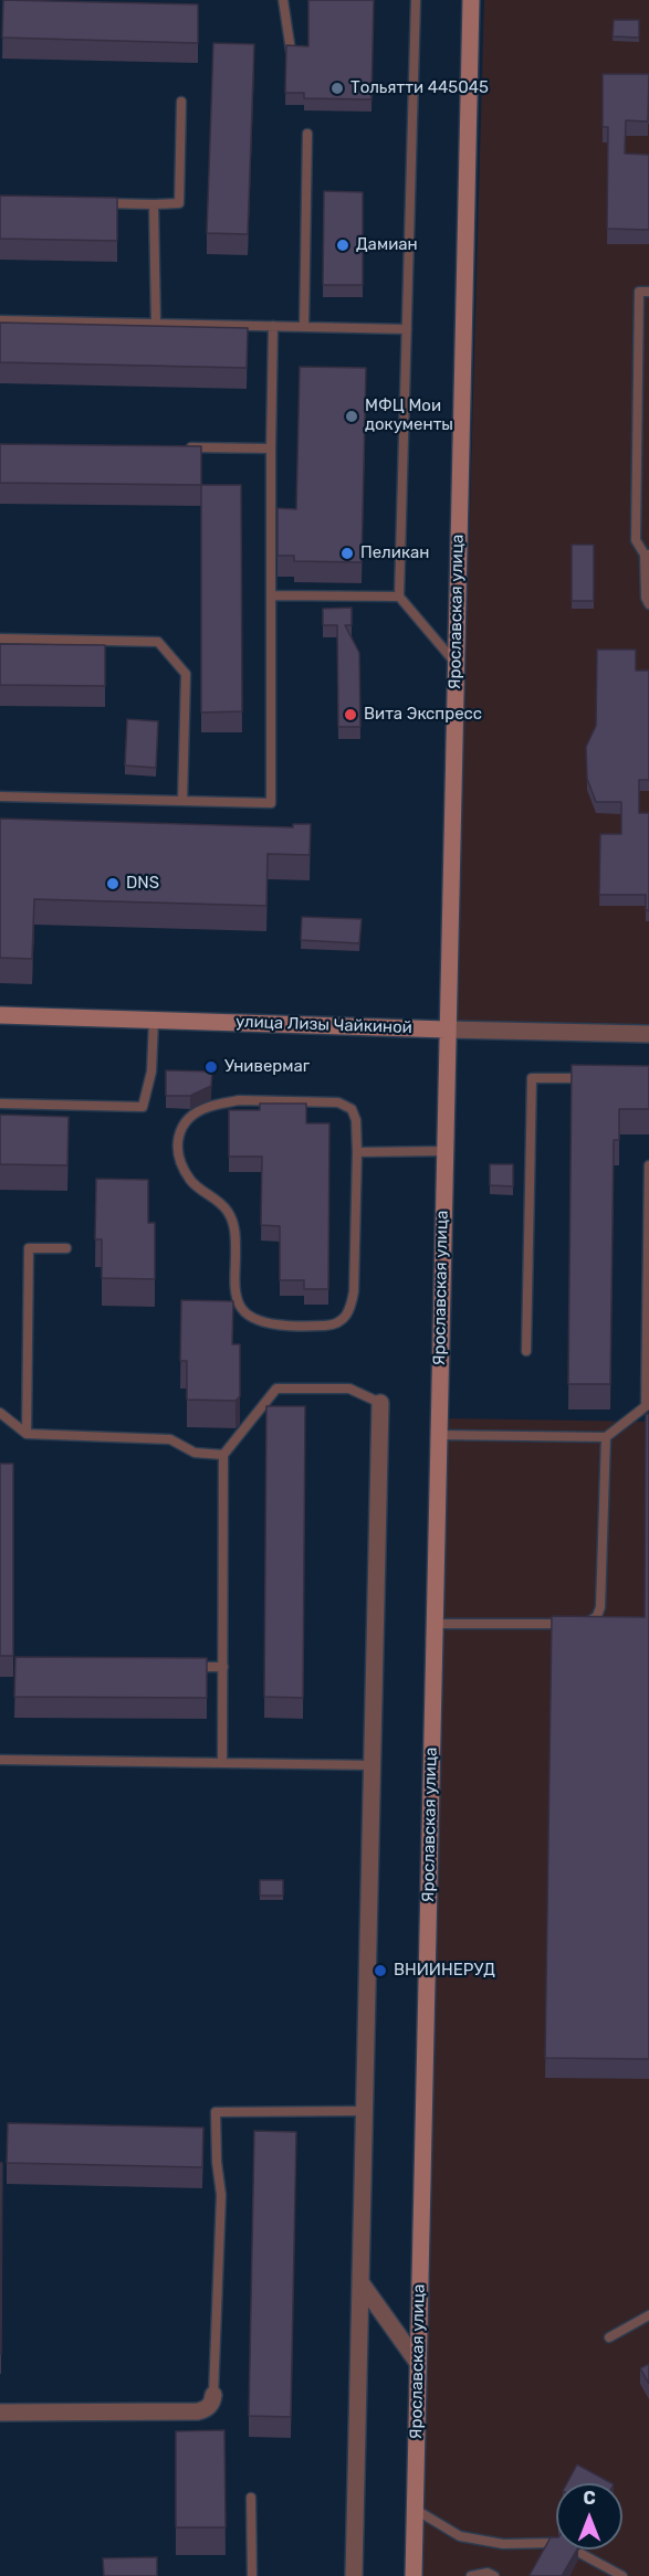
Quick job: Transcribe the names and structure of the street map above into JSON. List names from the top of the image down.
{
  "streets": {
    "main road": ["Ярославская улица", "улица Лизы Чайкиной"]
  },
  "crossings": [
    ["Ярославская улица", "улица Лизы Чайкиной"]
  ],
  "places": [
    "Тольятти 445045",
    "Дамиан",
    "МФЦ Мои документы",
    "Пеликан",
    "Вита Экспресс",
    "DNS",
    "Универмаг",
    "ВНИИНЕРУД"
  ],
  "north": "top"
}
